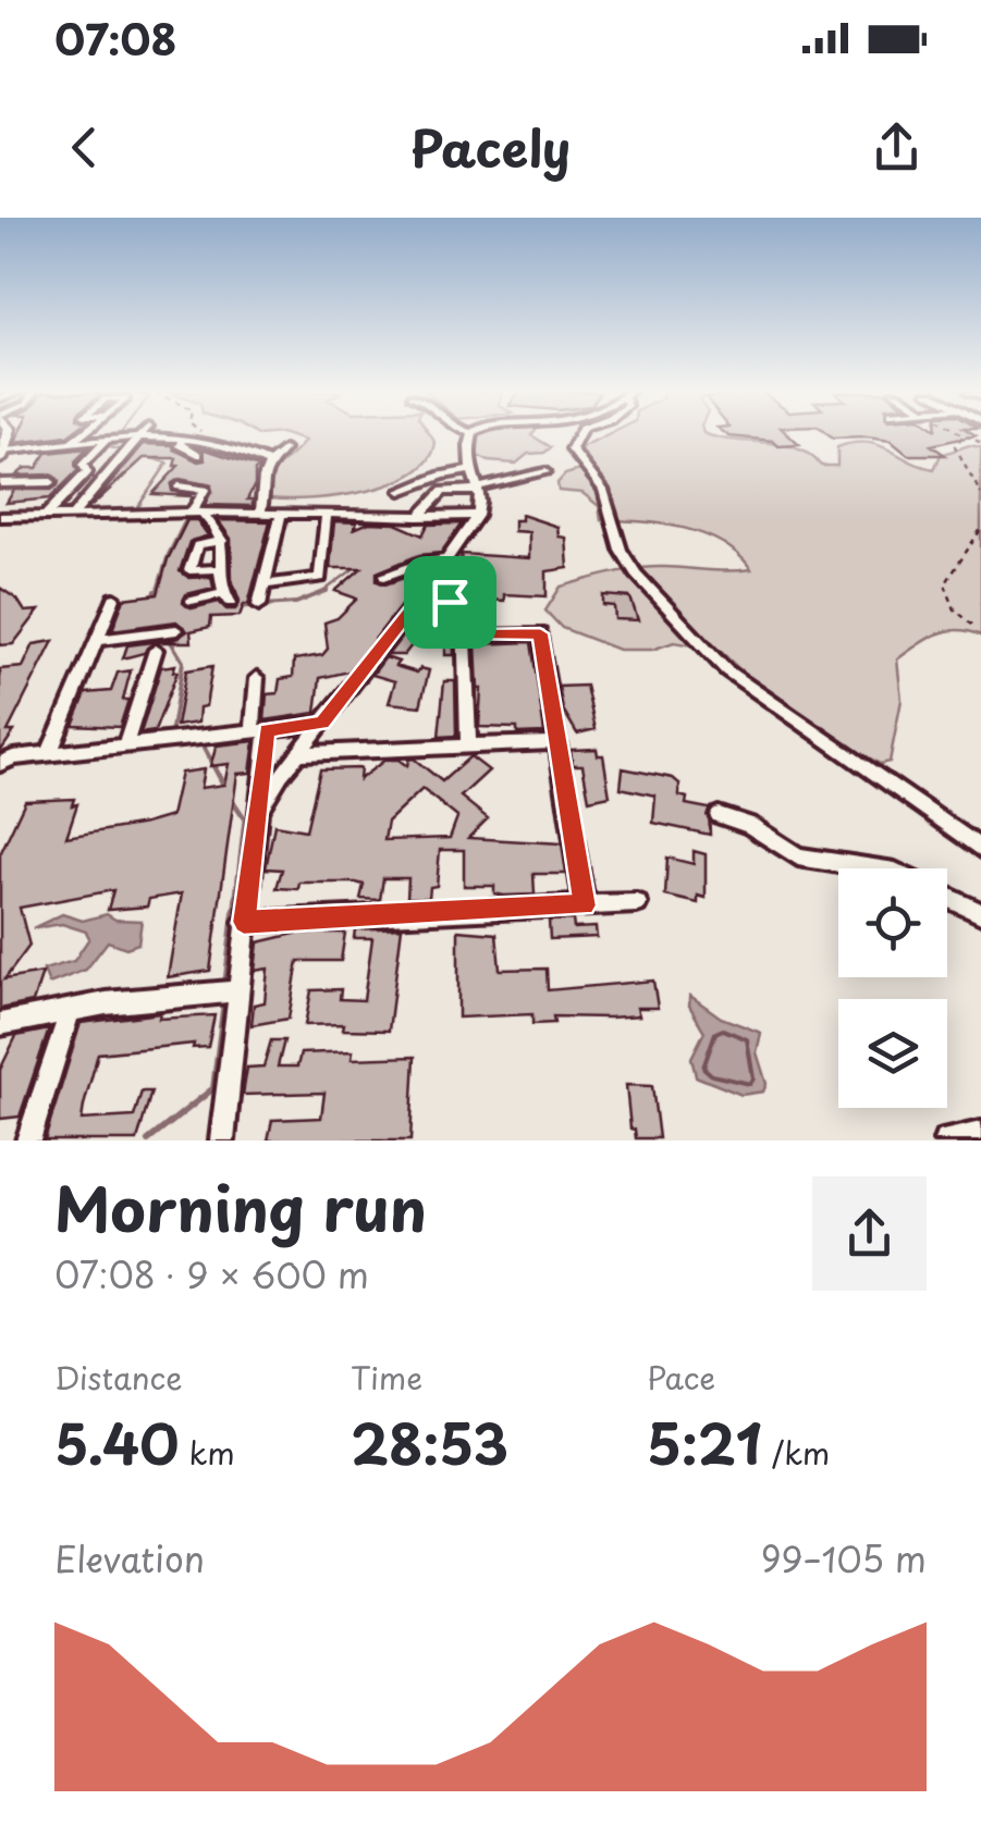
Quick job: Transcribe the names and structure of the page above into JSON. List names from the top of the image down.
{
  "page": {
    "status": "07:08",
    "header": "Pacely",
    "heading": ["Morning run", "07:08 · 9 × 600 m"],
    "stats": [
      ["Distance", "5.40 km"],
      ["Time", "28:53"],
      ["Pace", "5:21 /km"]
    ],
    "chart": ["Elevation", "99–105 m"]
  }
}
